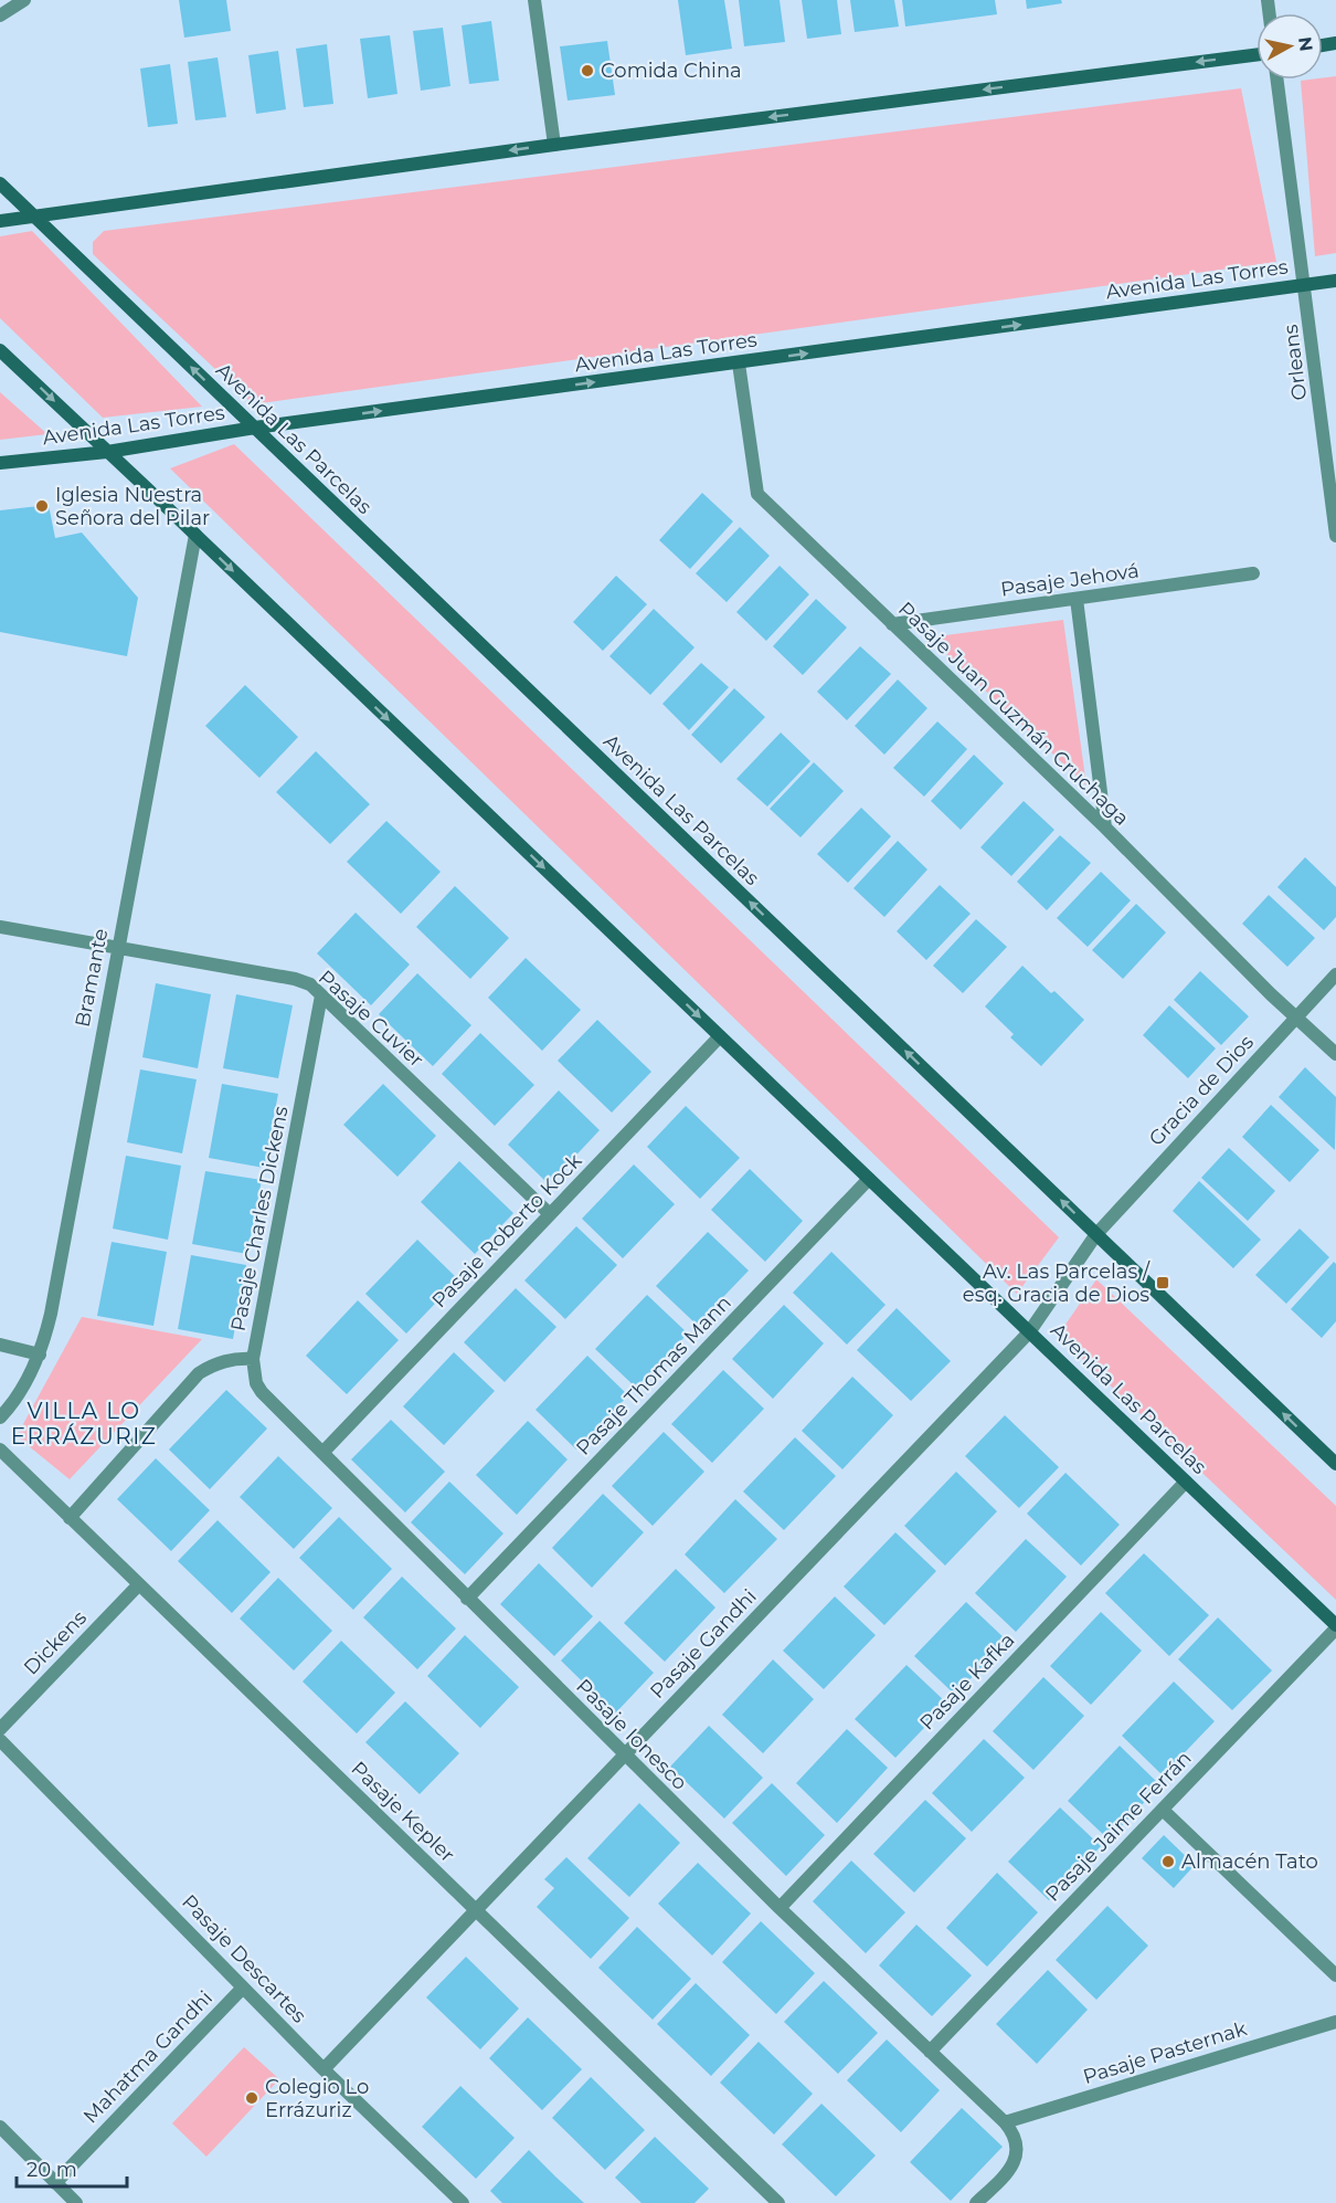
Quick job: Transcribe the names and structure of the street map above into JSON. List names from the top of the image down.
{
  "streets": {
    "street": [
      "Avenida Las Torres",
      "Orleans",
      "Avenida Las Parcelas",
      "Pasaje Jehová",
      "Pasaje Juan Guzmán Cruchaga",
      "Bramante",
      "Pasaje Cuvier",
      "Gracia de Dios",
      "Pasaje Charles Dickens",
      "Pasaje Roberto Kock",
      "Pasaje Thomas Mann",
      "Dickens",
      "Pasaje Gandhi",
      "Pasaje Kafka",
      "Pasaje Ionesco",
      "Pasaje Kepler",
      "Pasaje Jaime Ferrán",
      "Pasaje Descartes",
      "Pasaje Pasternak",
      "Mahatma Gandhi"
    ]
  },
  "crossings": [
    ["Avenida Las Torres", "Orleans"],
    ["Avenida Las Torres", "Avenida Las Parcelas"],
    ["Avenida Las Torres", "Pasaje Juan Guzmán Cruchaga"],
    ["Avenida Las Parcelas", "Bramante"],
    ["Avenida Las Parcelas", "Gracia de Dios"],
    ["Avenida Las Parcelas", "Pasaje Roberto Kock"],
    ["Avenida Las Parcelas", "Pasaje Thomas Mann"],
    ["Avenida Las Parcelas", "Pasaje Gandhi"],
    ["Avenida Las Parcelas", "Pasaje Kafka"],
    ["Avenida Las Parcelas", "Pasaje Jaime Ferrán"],
    ["Pasaje Jehová", "Pasaje Juan Guzmán Cruchaga"],
    ["Pasaje Juan Guzmán Cruchaga", "Gracia de Dios"],
    ["Bramante", "Pasaje Cuvier"],
    ["Pasaje Cuvier", "Pasaje Charles Dickens"],
    ["Pasaje Cuvier", "Pasaje Roberto Kock"],
    ["Gracia de Dios", "Pasaje Gandhi"],
    ["Pasaje Charles Dickens", "Pasaje Ionesco"],
    ["Pasaje Charles Dickens", "Pasaje Kepler"],
    ["Pasaje Roberto Kock", "Pasaje Ionesco"],
    ["Pasaje Thomas Mann", "Pasaje Ionesco"],
    ["Dickens", "Pasaje Kepler"],
    ["Pasaje Gandhi", "Pasaje Ionesco"],
    ["Pasaje Gandhi", "Pasaje Kepler"],
    ["Pasaje Gandhi", "Pasaje Descartes"],
    ["Pasaje Kafka", "Pasaje Ionesco"],
    ["Pasaje Ionesco", "Pasaje Jaime Ferrán"],
    ["Pasaje Ionesco", "Pasaje Pasternak"],
    ["Pasaje Descartes", "Mahatma Gandhi"]
  ],
  "one_way": ["Avenida Las Torres"],
  "districts": ["VILLA LO ERRÁZURIZ"],
  "places": {
    "other": [
      "Comida China",
      "Iglesia Nuestra Señora del Pilar",
      "Almacén Tato",
      "Colegio Lo Errázuriz"
    ],
    "transit": ["Av. Las Parcelas / esq. Gracia de Dios"]
  },
  "scale_bar": "20 m",
  "north": "right"
}
